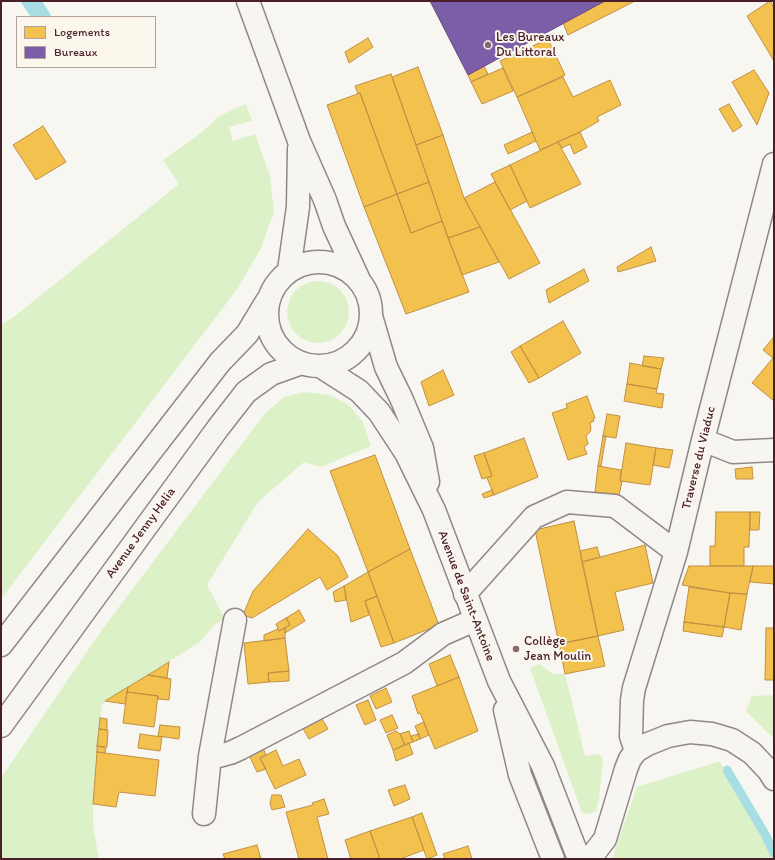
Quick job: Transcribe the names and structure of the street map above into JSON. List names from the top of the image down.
{
  "streets": {
    "street": ["Traverse du Viaduc", "Avenue Jenny Helia", "Avenue de Saint-Antoine"]
  },
  "crossings": [
    ["Avenue Jenny Helia", "Avenue de Saint-Antoine"]
  ],
  "places": ["Les Bureaux Du Littoral", "Collège Jean Moulin"],
  "legend": ["Logements", "Bureaux"]
}
